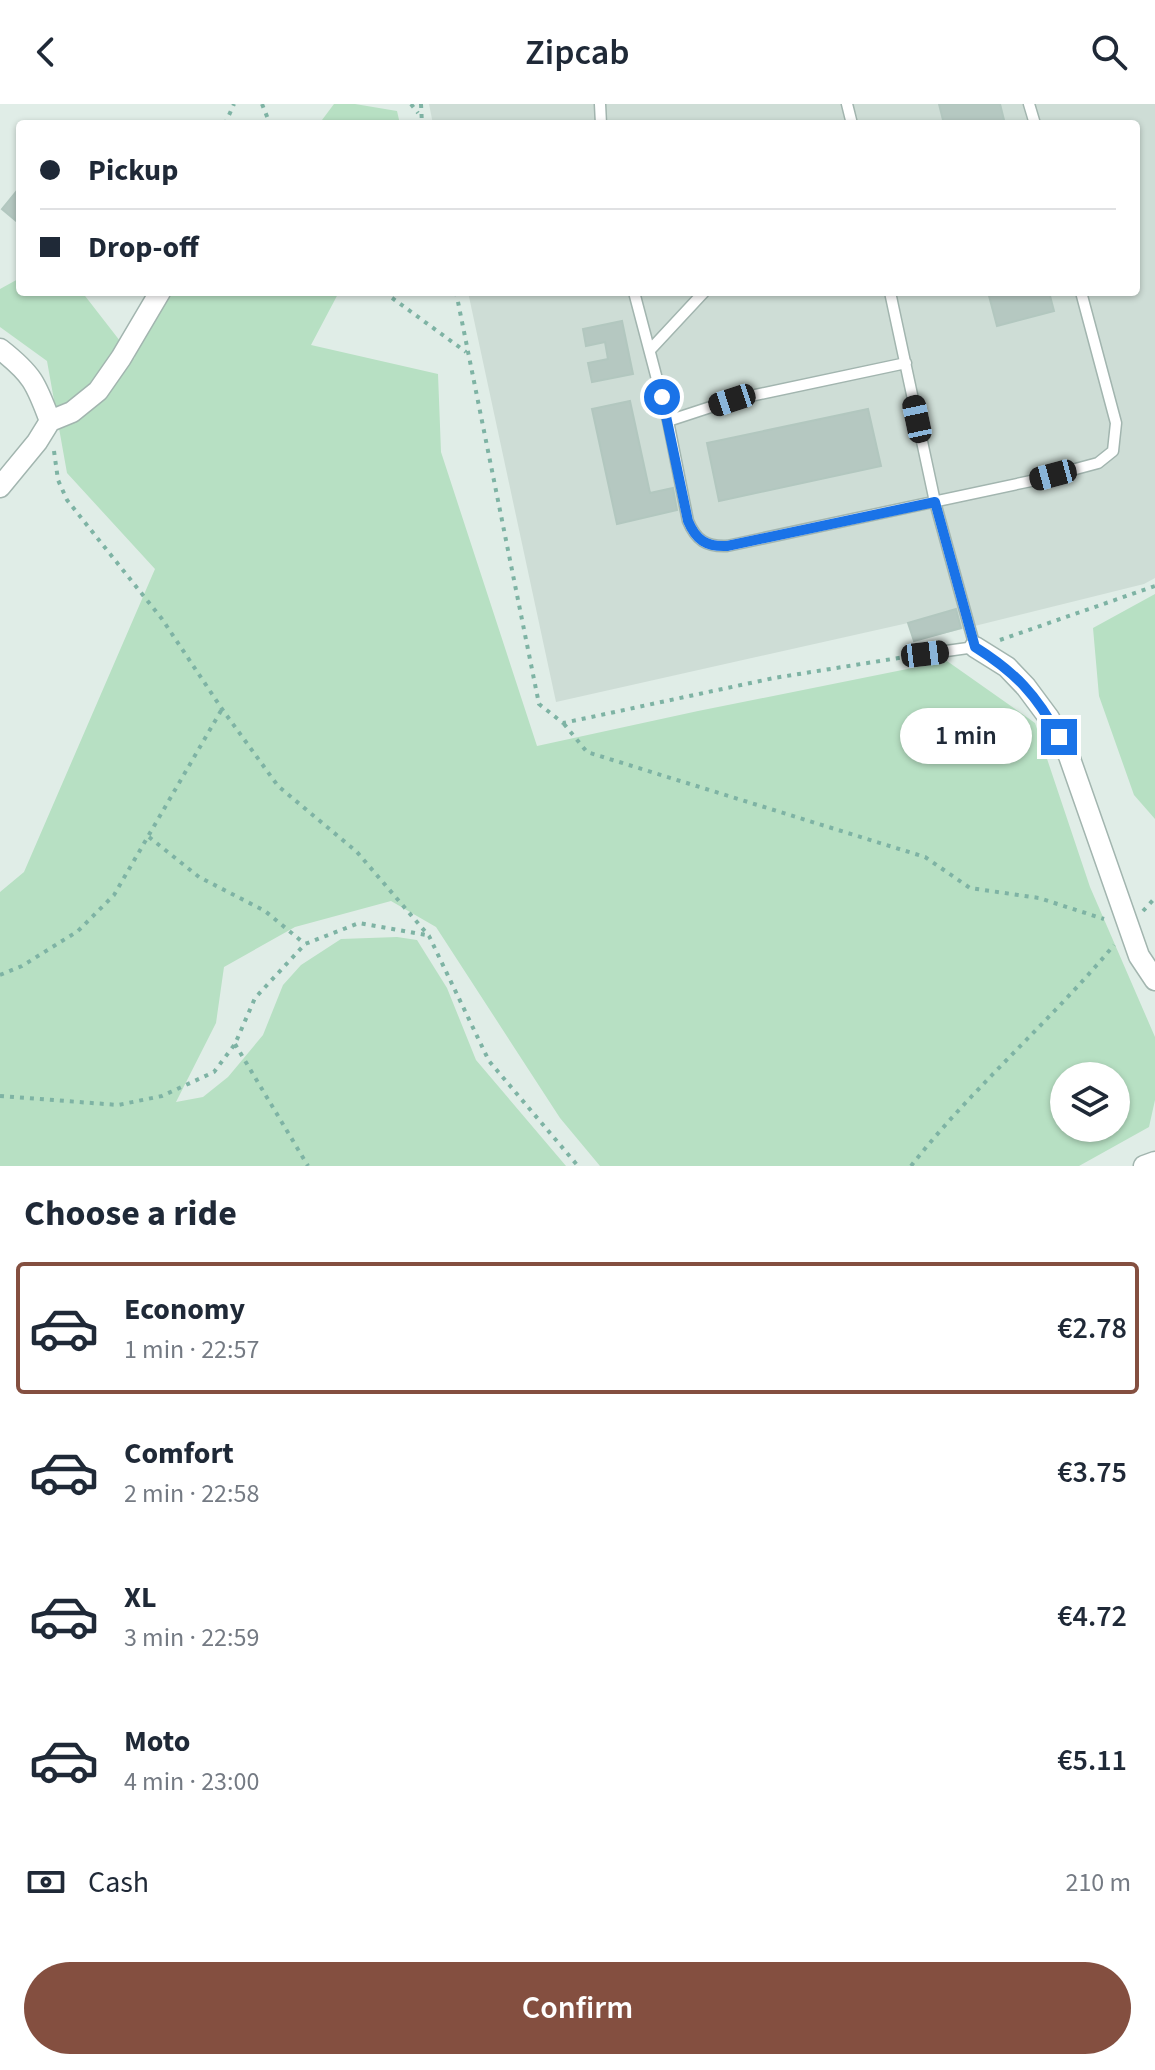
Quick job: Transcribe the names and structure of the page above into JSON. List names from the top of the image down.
{
  "page": {
    "header": "Zipcab",
    "banner": ["Pickup", "Drop-off"],
    "bubble": "1 min",
    "heading": "Choose a ride",
    "list": [
      {
        "name": "Economy",
        "note": "1 min · 22:57",
        "value": "€2.78"
      },
      {
        "name": "Comfort",
        "note": "2 min · 22:58",
        "value": "€3.75"
      },
      {
        "name": "XL",
        "note": "3 min · 22:59",
        "value": "€4.72"
      },
      {
        "name": "Moto",
        "note": "4 min · 23:00",
        "value": "€5.11"
      }
    ],
    "pay": ["Cash", "210 m"],
    "buttons": "Confirm"
  }
}
